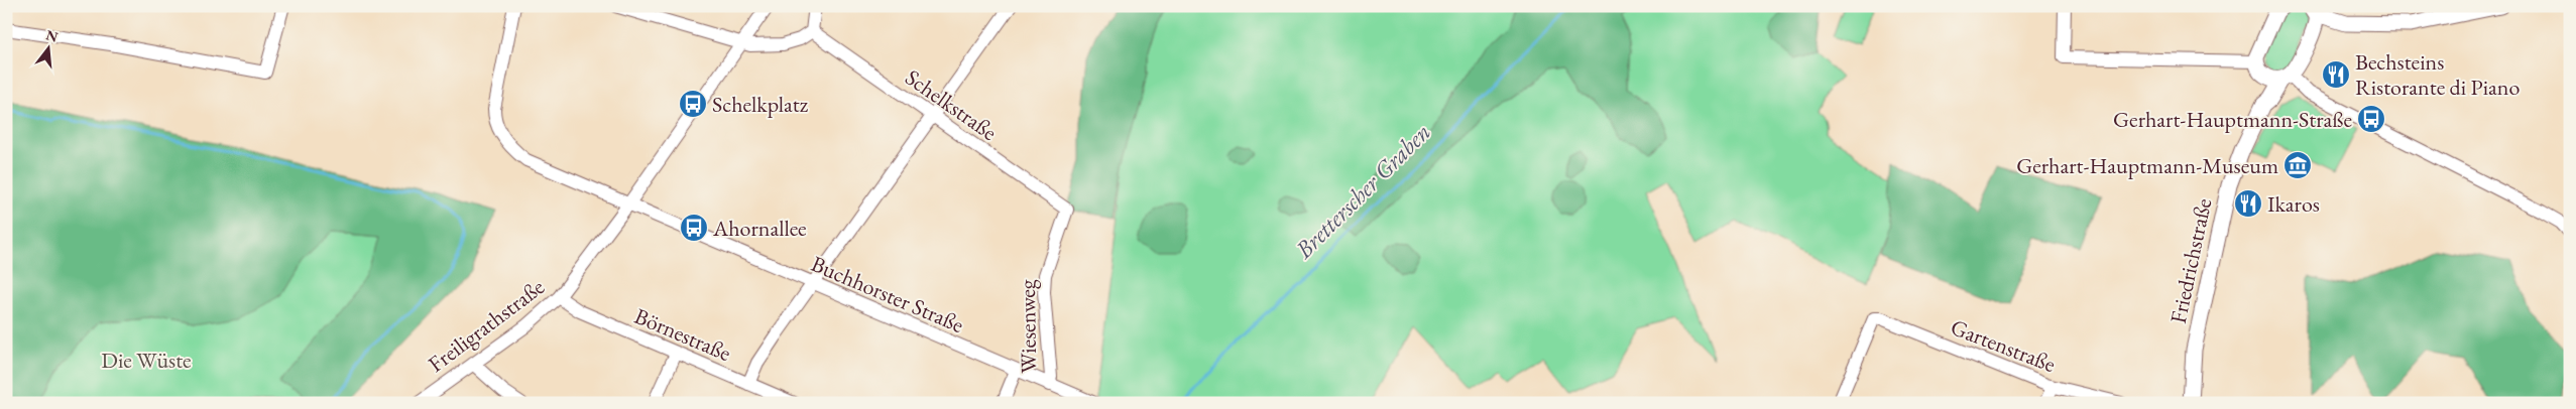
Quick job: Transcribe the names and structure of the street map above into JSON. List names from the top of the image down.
{
  "streets": {
    "main road": ["Friedrichstraße"],
    "street": [
      "Schelkstraße",
      "Buchhorster Straße",
      "Freiligrathstraße",
      "Wiesenweg",
      "Börnestraße",
      "Gartenstraße"
    ]
  },
  "crossings": [
    ["Schelkstraße", "Wiesenweg"],
    ["Buchhorster Straße", "Freiligrathstraße"],
    ["Buchhorster Straße", "Wiesenweg"],
    ["Freiligrathstraße", "Börnestraße"]
  ],
  "water": ["Bretterscher Graben"],
  "parks": ["Die Wüste"],
  "places": {
    "restaurant": ["Bechsteins Ristorante di Piano", "Ikaros"],
    "bus stop": ["Schelkplatz", "Gerhart-Hauptmann-Straße", "Ahornallee"],
    "museum": ["Gerhart-Hauptmann-Museum"]
  },
  "north": "top"
}
